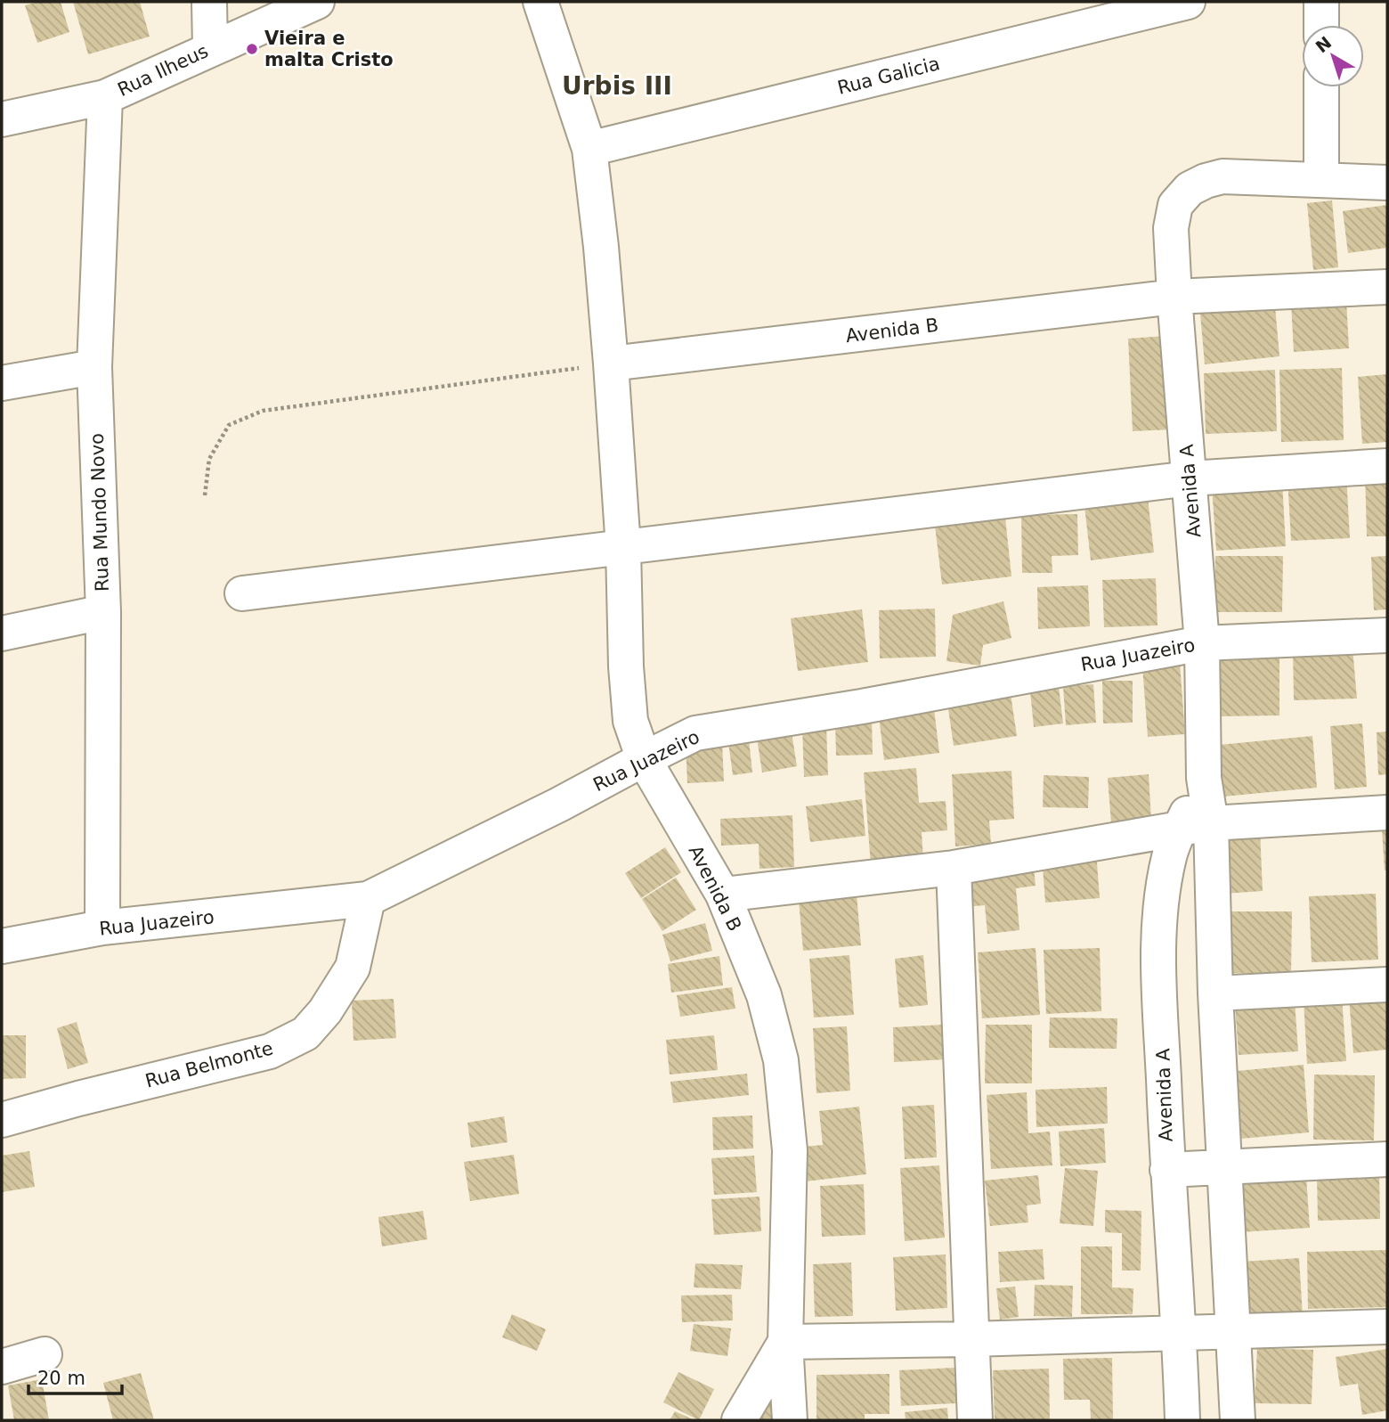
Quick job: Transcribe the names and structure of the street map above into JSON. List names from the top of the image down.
{
  "streets": {
    "street": [
      "Rua Ilheus",
      "Rua Galicia",
      "Avenida B",
      "Avenida A",
      "Rua Mundo Novo",
      "Rua Juazeiro",
      "Rua Belmonte"
    ]
  },
  "crossings": [
    ["Rua Ilheus", "Rua Mundo Novo"],
    ["Rua Galicia", "Avenida B"],
    ["Avenida B", "Avenida A"],
    ["Avenida B", "Rua Juazeiro"],
    ["Avenida A", "Rua Juazeiro"],
    ["Rua Mundo Novo", "Rua Juazeiro"],
    ["Rua Juazeiro", "Rua Belmonte"]
  ],
  "districts": ["Urbis III"],
  "places": ["Vieira e malta Cristo"],
  "scale_bar": "20 m",
  "north": "top left"
}
